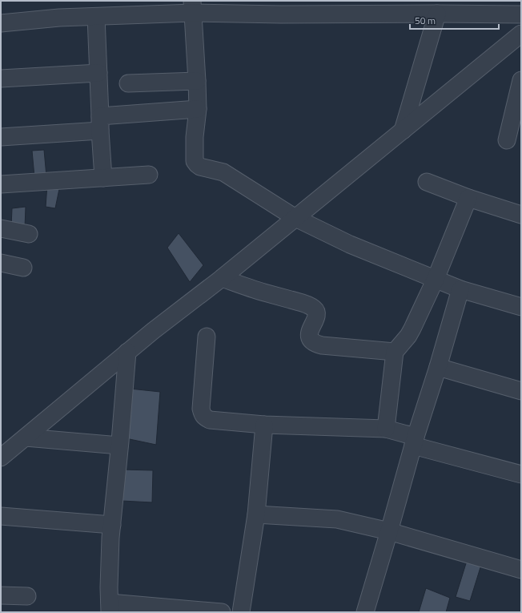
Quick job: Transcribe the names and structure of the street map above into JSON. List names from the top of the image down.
{
  "scale_bar": "50 m"
}
